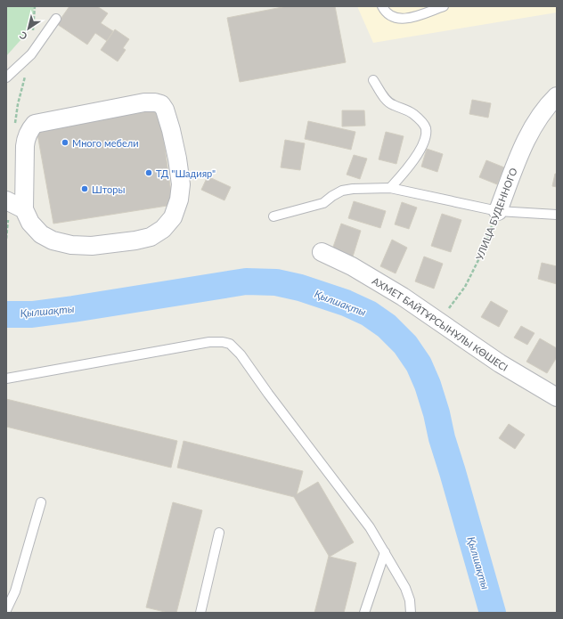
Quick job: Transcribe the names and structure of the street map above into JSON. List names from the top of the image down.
{
  "streets": {
    "street": ["УЛИЦА БУДЕННОГО", "АХМЕТ БАЙТҰРСЫНҰЛЫ КӨШЕСІ"]
  },
  "crossings": [
    ["УЛИЦА БУДЕННОГО", "АХМЕТ БАЙТҰРСЫНҰЛЫ КӨШЕСІ"]
  ],
  "water": ["Қылшақты"],
  "places": ["Много мебели", "ТД \"Шадияр\"", "Шторы"],
  "north": "bottom left"
}
